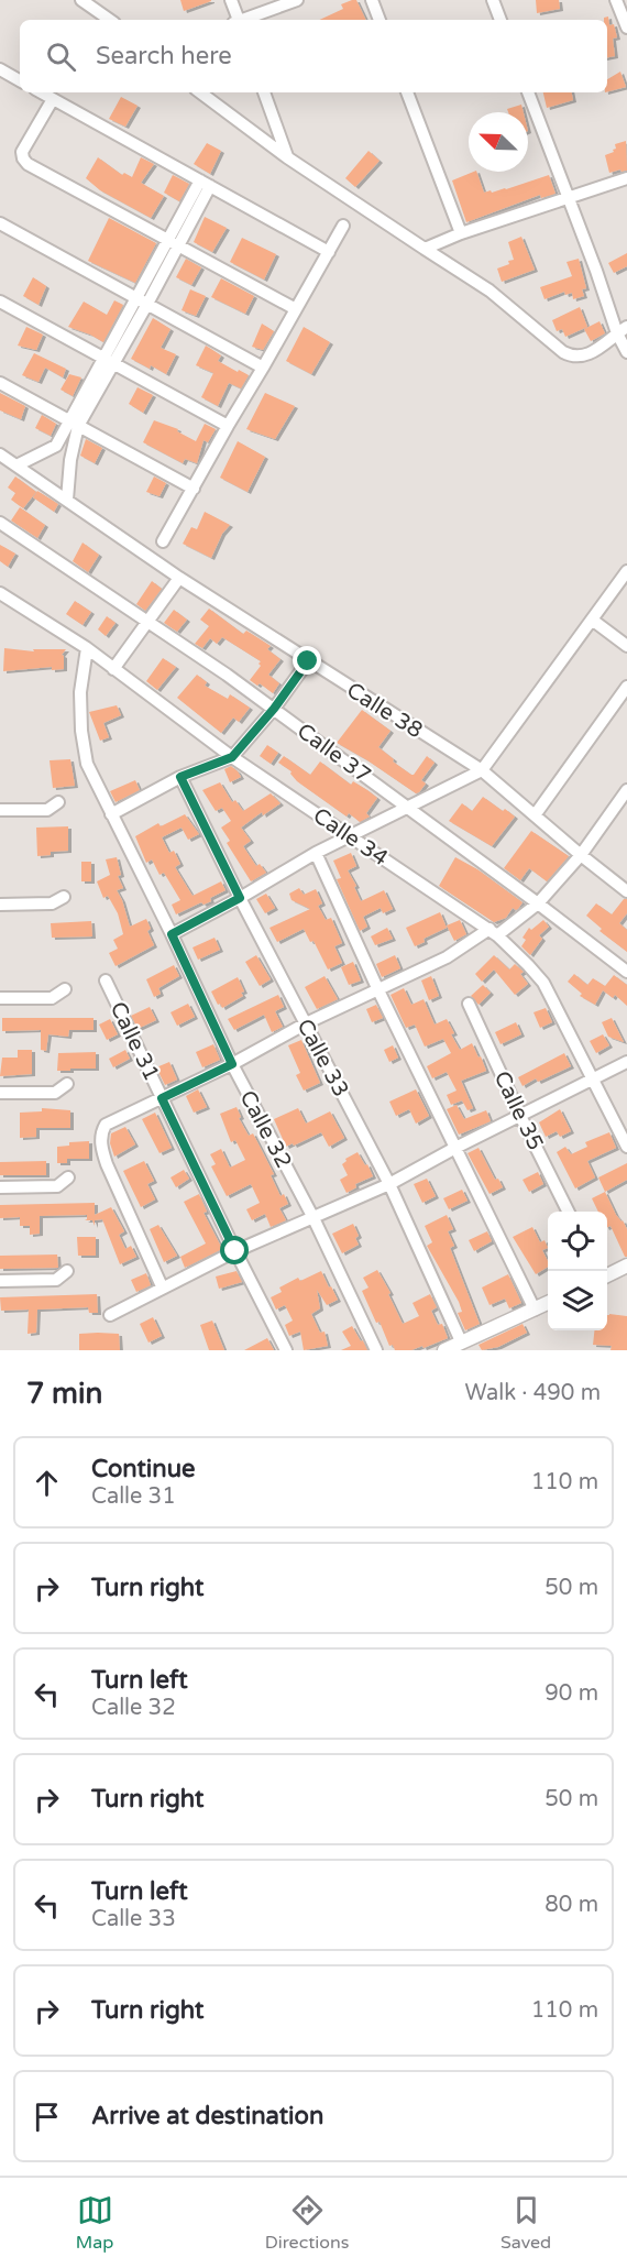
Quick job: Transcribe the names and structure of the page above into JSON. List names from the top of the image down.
{
  "streets": {
    "street": [
      "Calle 38",
      "Calle 37",
      "Calle 34",
      "Calle 31",
      "Calle 33",
      "Calle 35",
      "Calle 32"
    ]
  },
  "crossings": [
    ["Calle 34", "Calle 32"]
  ],
  "north": "top left",
  "page": {
    "search": "Search here",
    "heading": ["7 min", "Walk · 490 m"],
    "list": [
      ["Continue", "Calle 31", "110 m"],
      ["Turn right", "50 m"],
      ["Turn left", "Calle 32", "90 m"],
      ["Turn right", "50 m"],
      ["Turn left", "Calle 33", "80 m"],
      ["Turn right", "110 m"],
      "Arrive at destination"
    ],
    "nav": ["Map", "Directions", "Saved"]
  }
}
